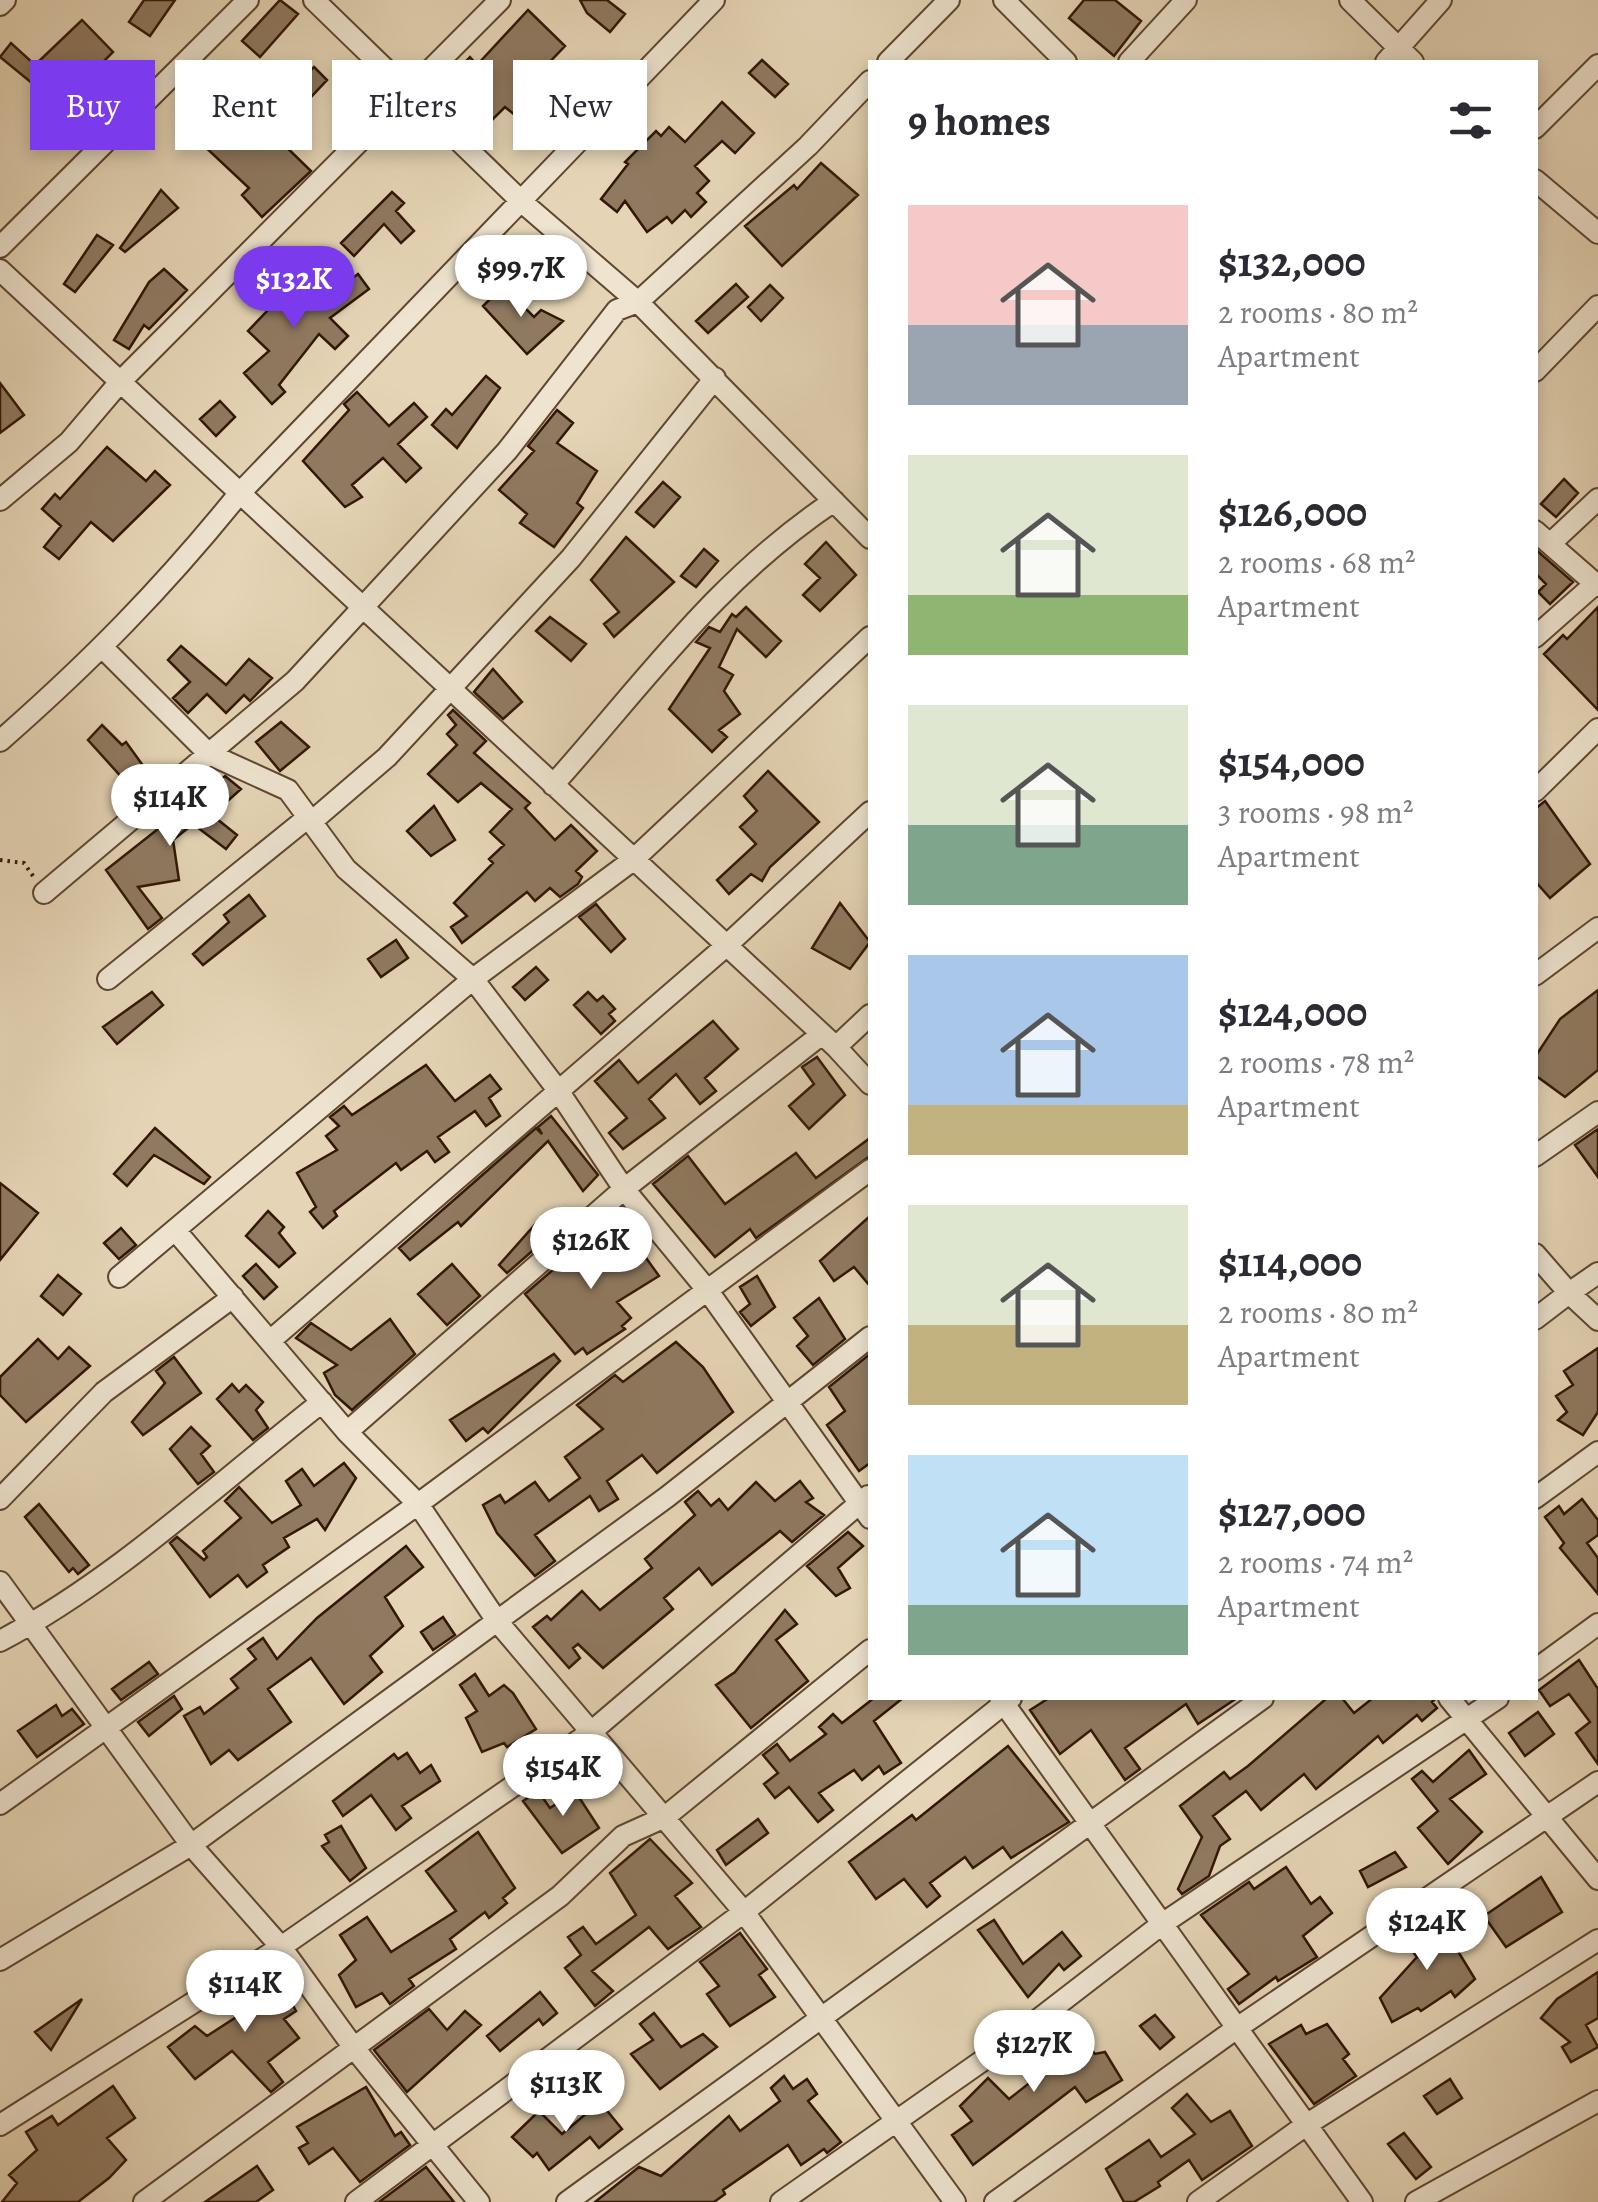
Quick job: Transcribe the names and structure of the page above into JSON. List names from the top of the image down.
{
  "page": {
    "chip": [
      "Buy",
      "Rent",
      "Filters",
      "New"
    ],
    "heading": "9 homes",
    "list": [
      {
        "name": "$132,000",
        "note": "2 rooms · 80 m² · Apartment"
      },
      {
        "name": "$126,000",
        "note": "2 rooms · 68 m² · Apartment"
      },
      {
        "name": "$154,000",
        "note": "3 rooms · 98 m² · Apartment"
      },
      {
        "name": "$124,000",
        "note": "2 rooms · 78 m² · Apartment"
      },
      {
        "name": "$114,000",
        "note": "2 rooms · 80 m² · Apartment"
      },
      {
        "name": "$127,000",
        "note": "2 rooms · 74 m² · Apartment"
      }
    ],
    "price": [
      "$99.7K",
      "$132K",
      "$114K",
      "$126K",
      "$154K",
      "$124K",
      "$114K",
      "$127K",
      "$113K"
    ]
  }
}
